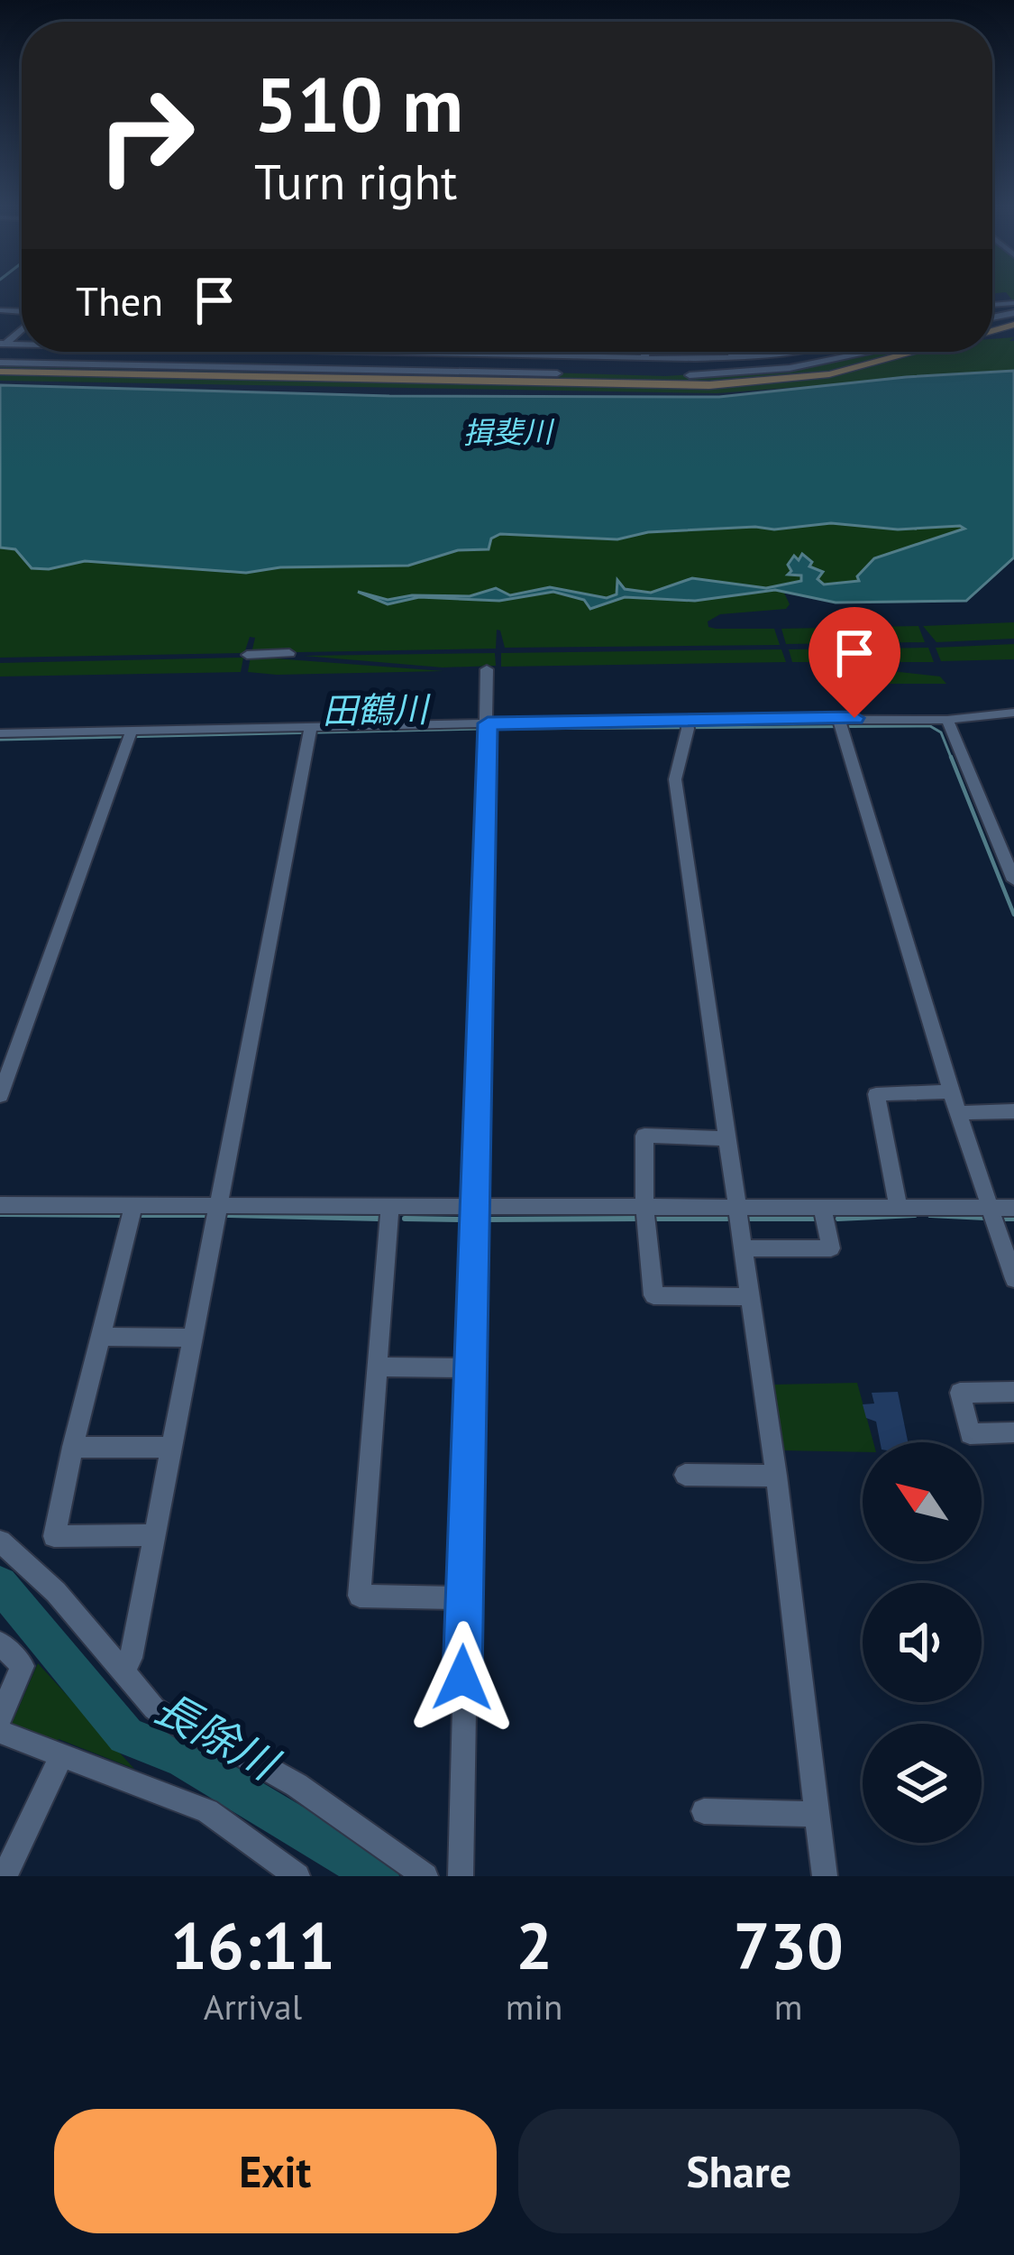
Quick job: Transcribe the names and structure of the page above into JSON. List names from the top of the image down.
{
  "water": ["揖斐川", "田鶴川", "長除川"],
  "north": "top left",
  "page": {
    "turn": ["510 m", "Turn right"],
    "then": "Then",
    "eta": [
      "16:11",
      "Arrival",
      "2",
      "min",
      "730",
      "m"
    ],
    "buttons": ["Exit", "Share"]
  }
}
